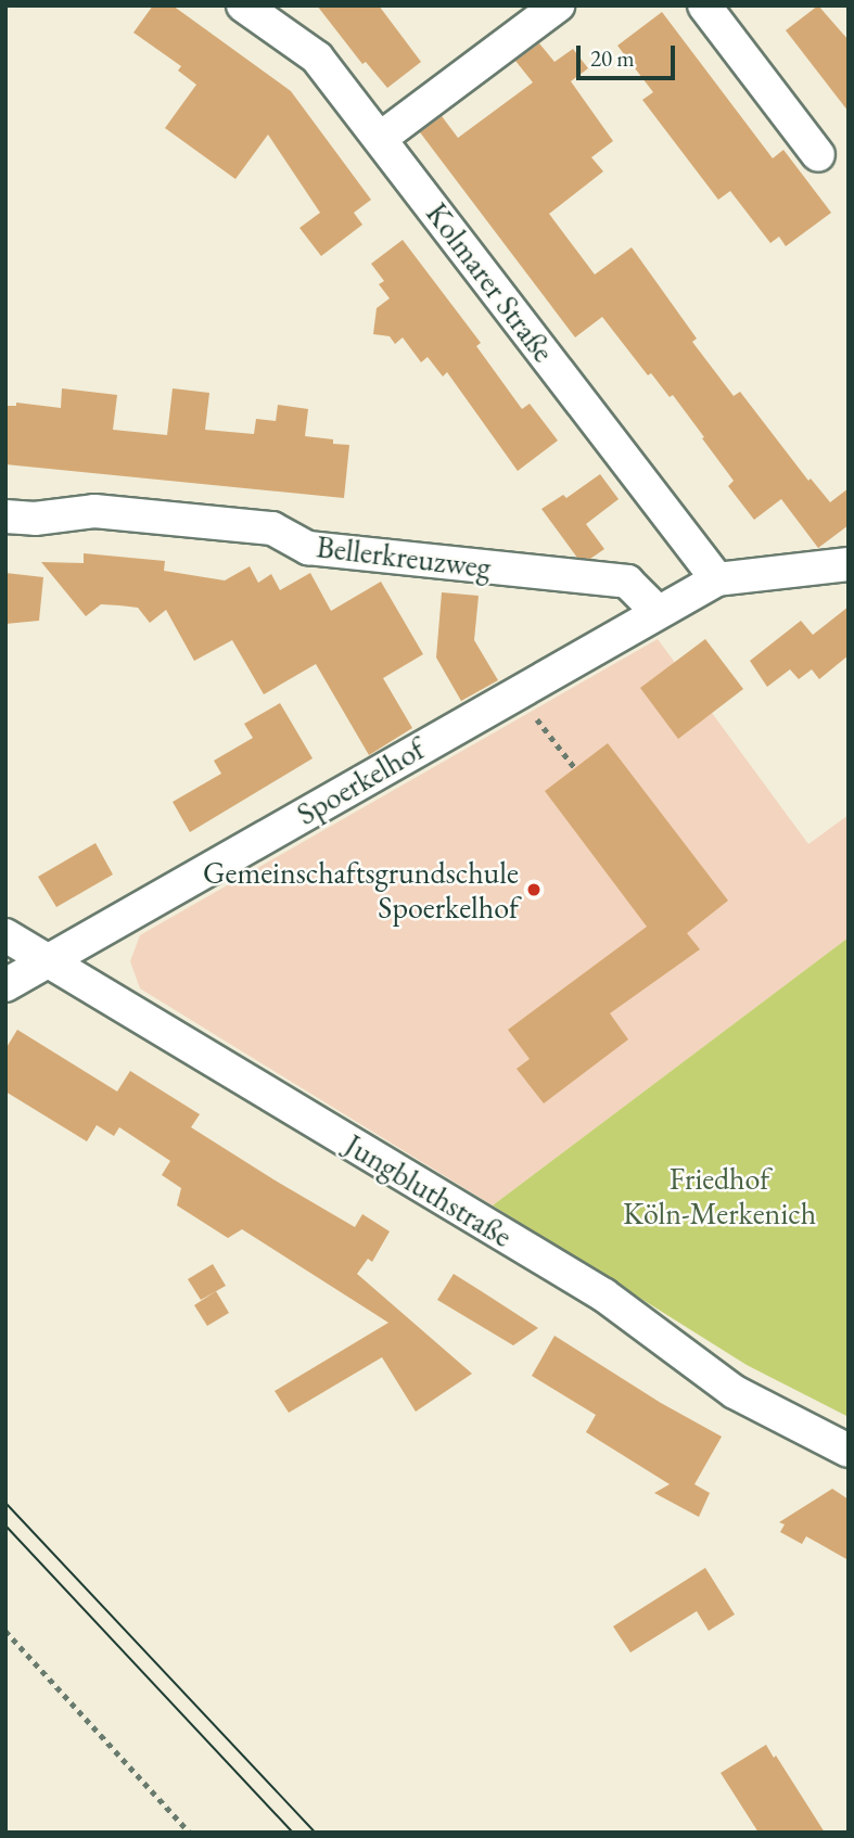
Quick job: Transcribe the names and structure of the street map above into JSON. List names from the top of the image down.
{
  "streets": {
    "street": [
      "Kolmarer Straße",
      "Bellerkreuzweg",
      "Spoerkelhof",
      "Jungbluthstraße"
    ]
  },
  "crossings": [
    ["Kolmarer Straße", "Spoerkelhof"],
    ["Bellerkreuzweg", "Spoerkelhof"],
    ["Spoerkelhof", "Jungbluthstraße"]
  ],
  "parks": ["Friedhof Köln-Merkenich"],
  "places": ["Gemeinschaftsgrundschule Spoerkelhof"],
  "scale_bar": "20 m"
}
